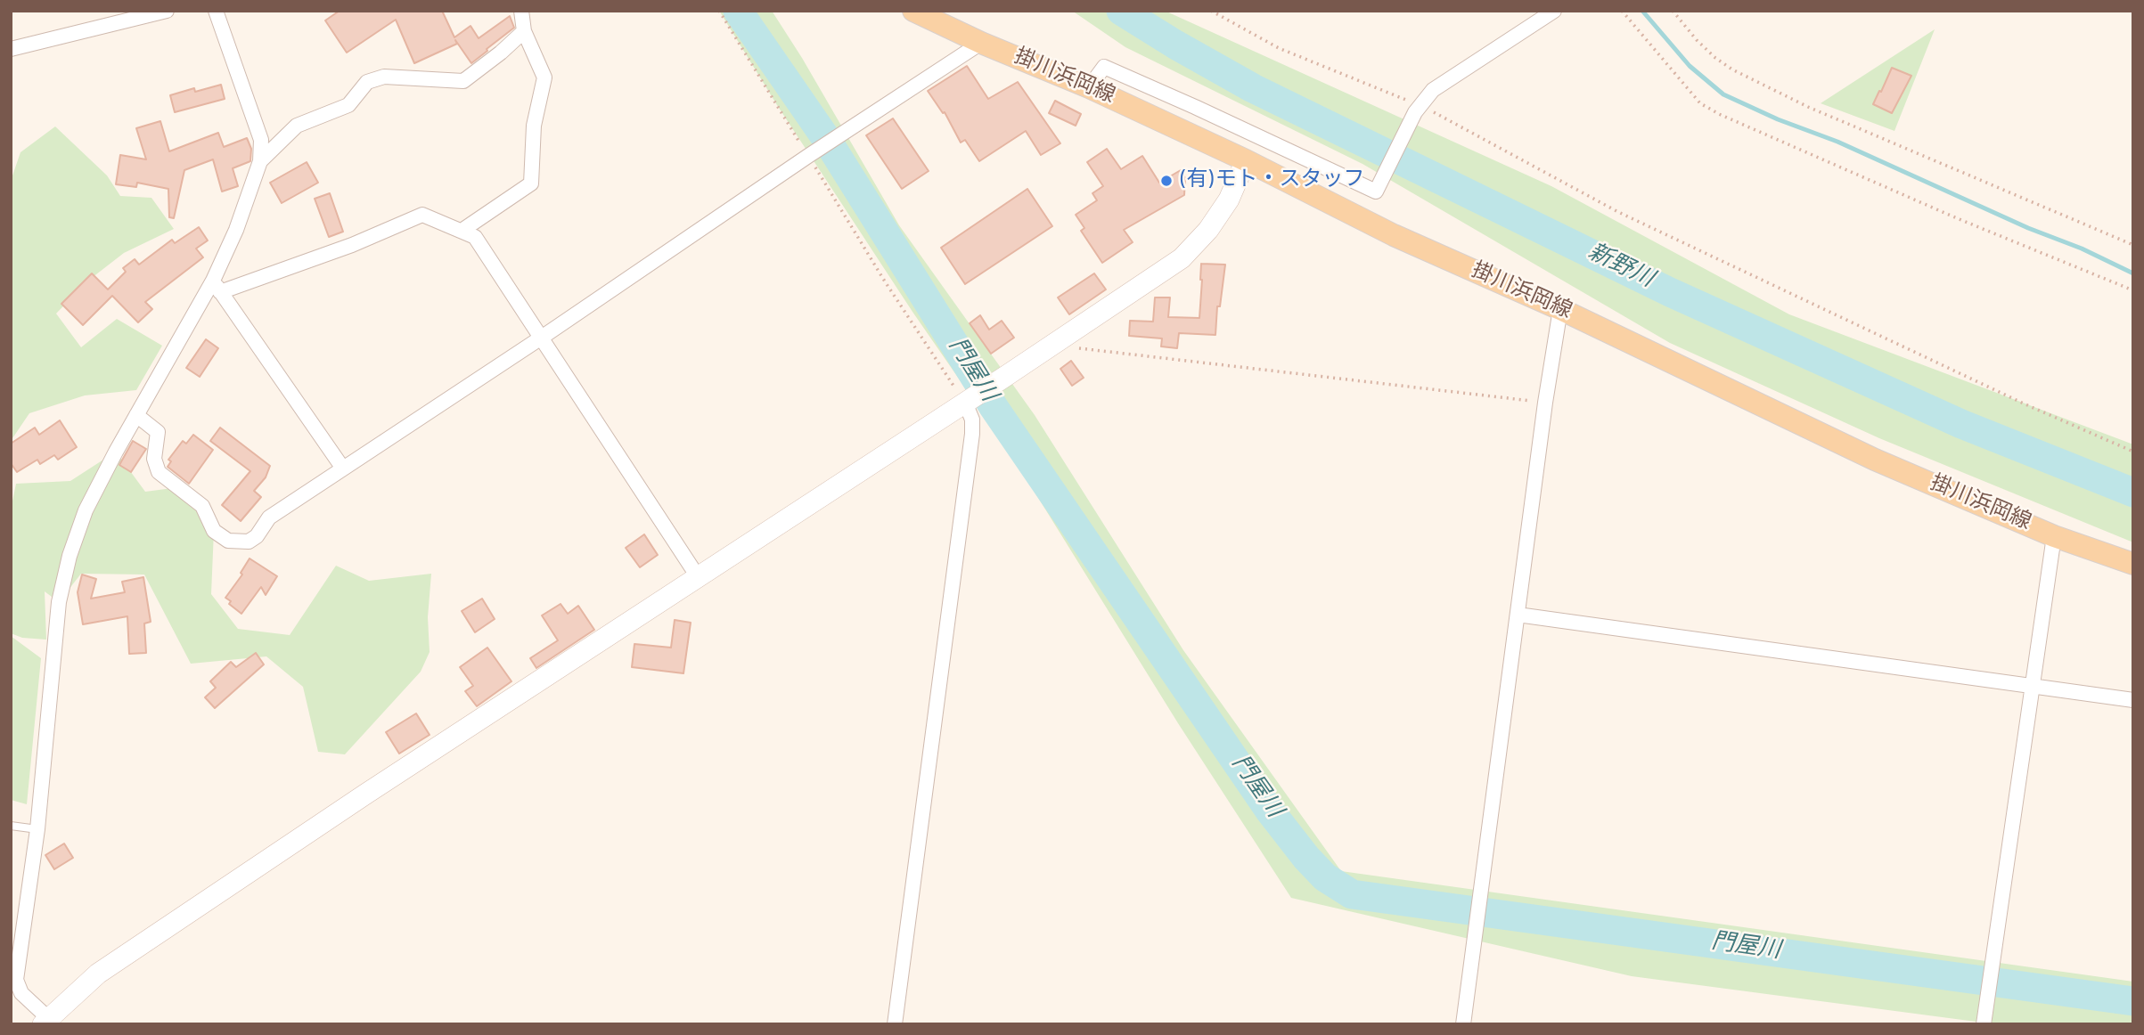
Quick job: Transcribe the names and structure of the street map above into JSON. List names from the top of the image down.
{
  "streets": {
    "main road": ["掛川浜岡線"]
  },
  "water": ["新野川", "門屋川"],
  "places": ["(有)モト・スタッフ"]
}
